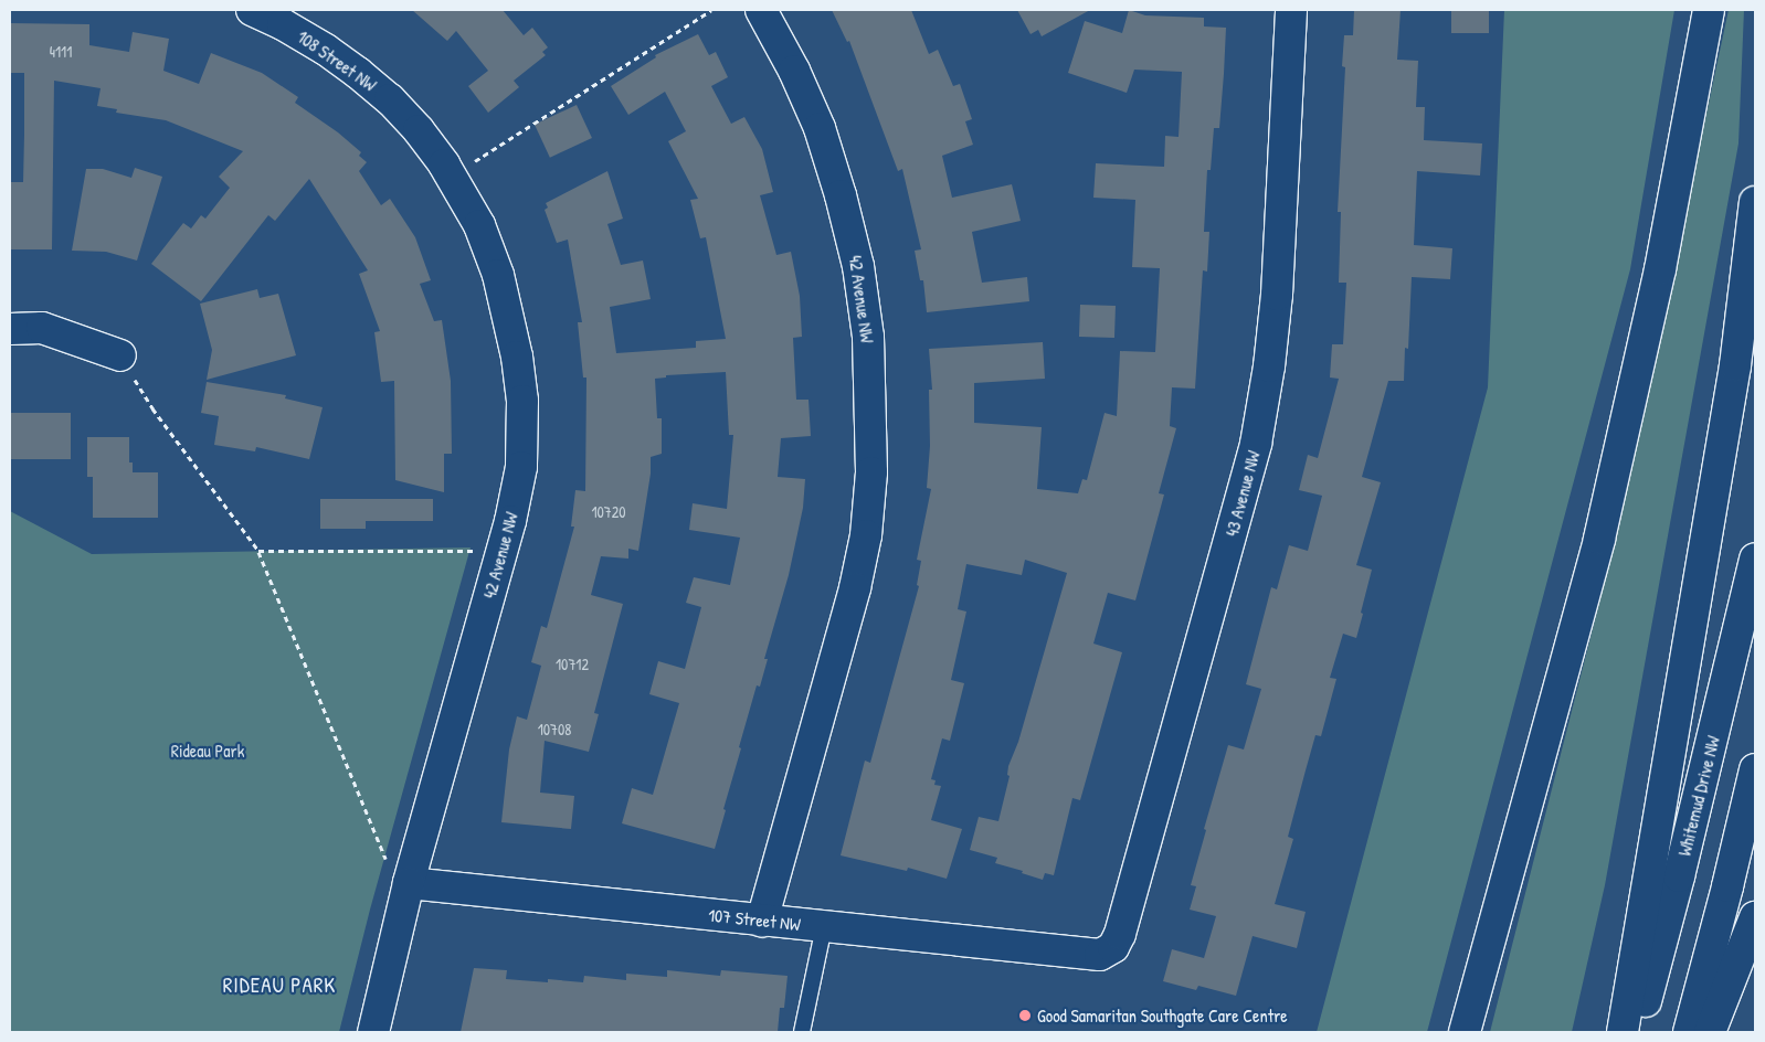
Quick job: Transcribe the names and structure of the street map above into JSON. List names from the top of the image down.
{
  "streets": {
    "main road": [
      "108 Street NW",
      "42 Avenue NW",
      "43 Avenue NW",
      "Whitemud Drive NW",
      "107 Street NW"
    ]
  },
  "crossings": [
    ["108 Street NW", "42 Avenue NW"],
    ["42 Avenue NW", "107 Street NW"],
    ["43 Avenue NW", "107 Street NW"]
  ],
  "districts": ["RIDEAU PARK"],
  "parks": ["Rideau Park"],
  "places": ["Good Samaritan Southgate Care Centre"],
  "house_numbers": [
    "4111",
    "10720",
    "10712",
    "10708"
  ]
}
